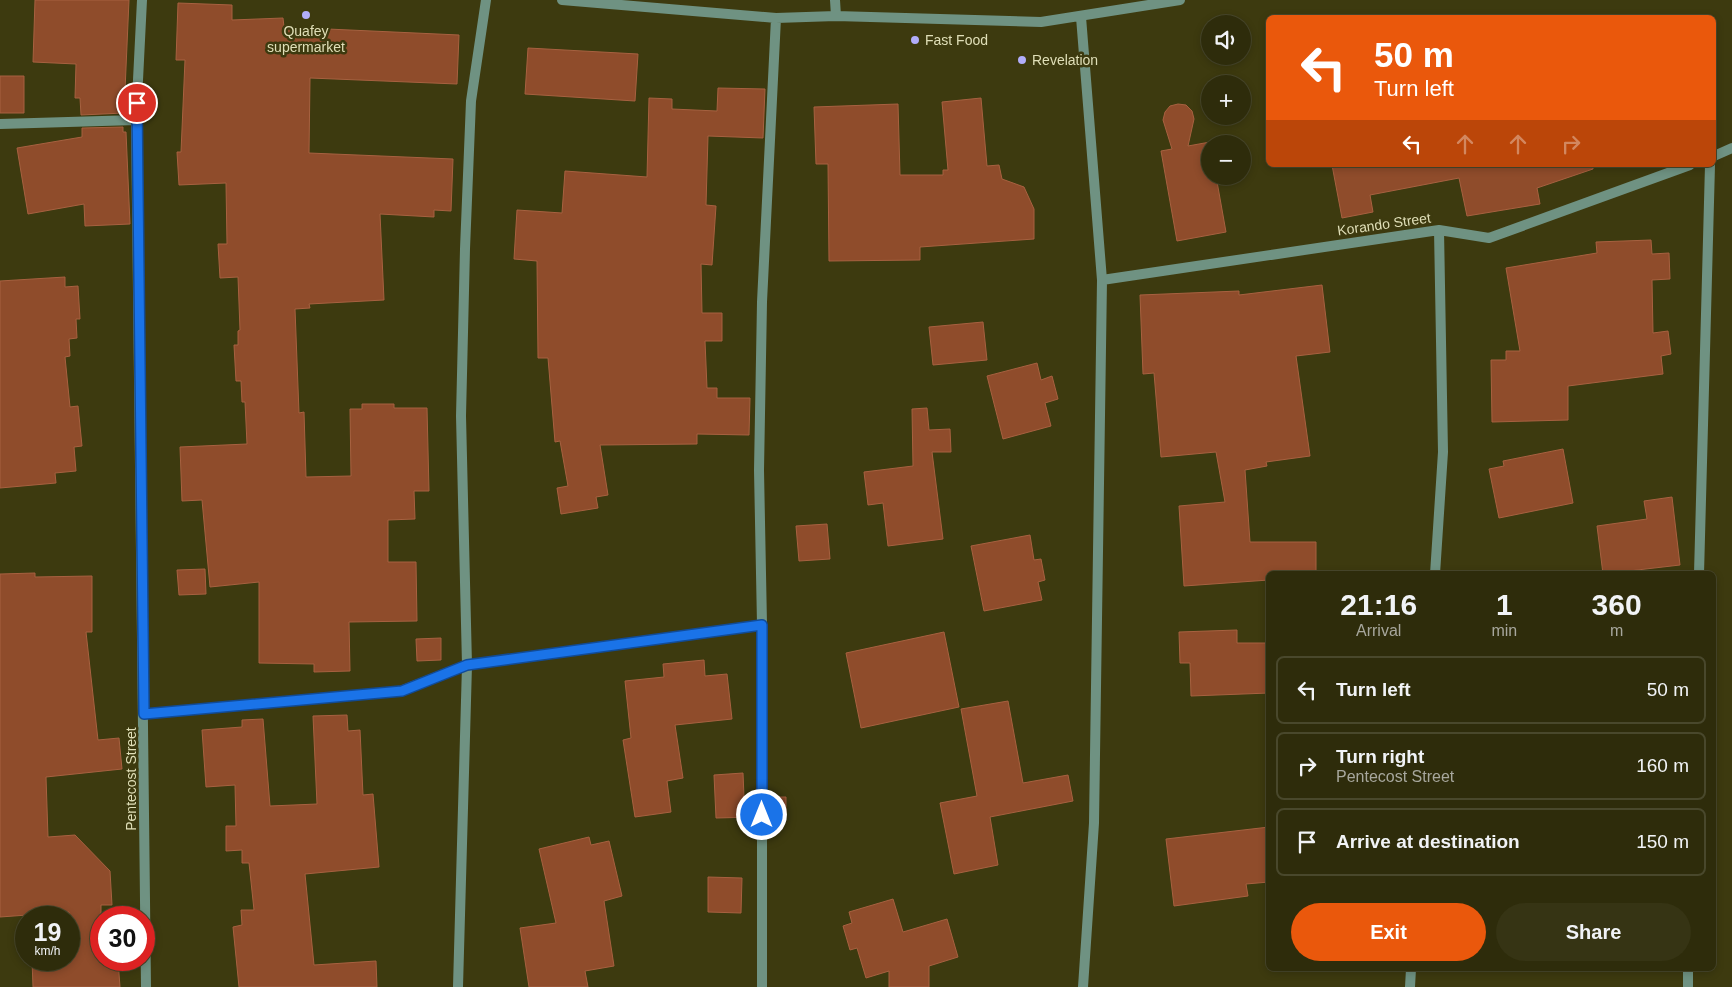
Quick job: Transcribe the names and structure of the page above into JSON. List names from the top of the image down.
{
  "streets": {
    "street": ["Korando Street", "Pentecost Street"]
  },
  "places": ["Quafey supermarket", "Fast Food", "Revelation"],
  "page": {
    "map_buttons": ["+", "−"],
    "turn": ["50 m", "Turn left"],
    "eta": [
      "21:16",
      "Arrival",
      "1",
      "min",
      "360",
      "m"
    ],
    "list": [
      {
        "name": "Turn left",
        "value": "50 m"
      },
      {
        "name": "Turn right",
        "note": "Pentecost Street",
        "value": "160 m"
      },
      {
        "name": "Arrive at destination",
        "value": "150 m"
      }
    ],
    "buttons": ["Exit", "Share"],
    "speed": "19 km/h",
    "limit": "30"
  }
}
